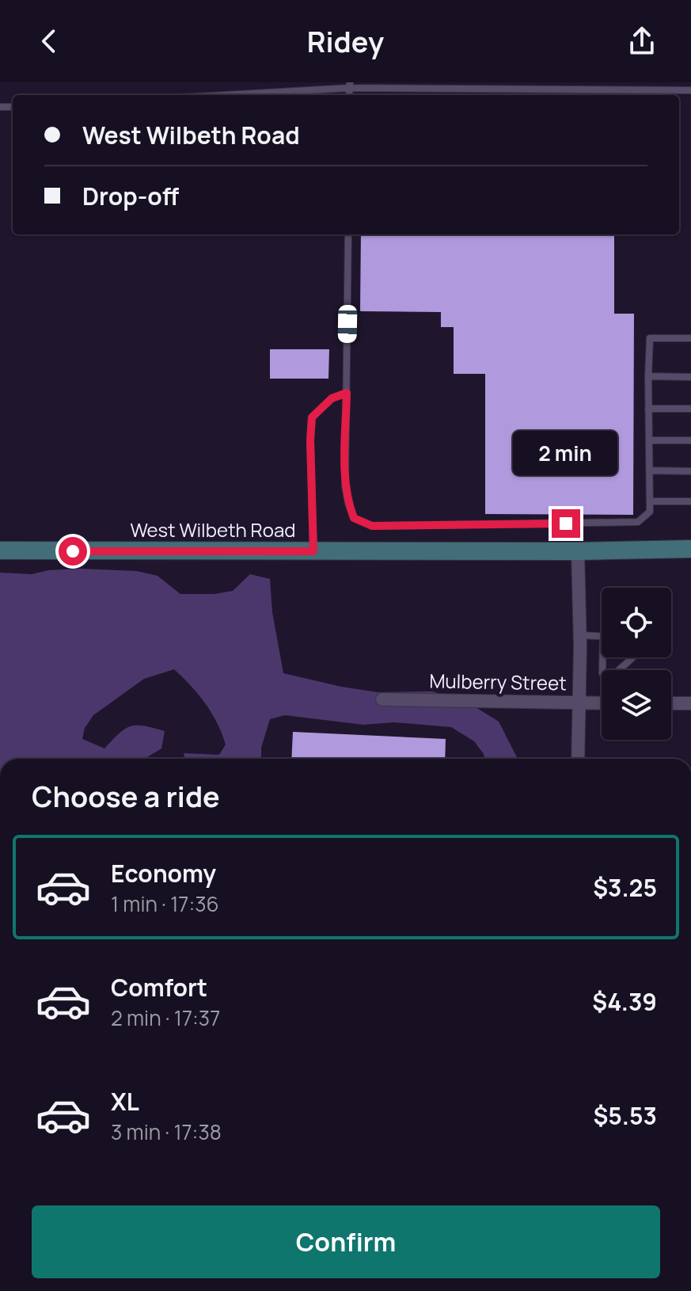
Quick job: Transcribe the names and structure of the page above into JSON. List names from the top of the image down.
{
  "streets": {
    "main road": ["West Wilbeth Road"],
    "street": ["Mulberry Street"]
  },
  "page": {
    "header": "Ridey",
    "banner": ["West Wilbeth Road", "Drop-off"],
    "bubble": "2 min",
    "heading": "Choose a ride",
    "list": [
      {
        "name": "Economy",
        "note": "1 min · 17:36",
        "value": "$3.25"
      },
      {
        "name": "Comfort",
        "note": "2 min · 17:37",
        "value": "$4.39"
      },
      {
        "name": "XL",
        "note": "3 min · 17:38",
        "value": "$5.53"
      }
    ],
    "buttons": "Confirm"
  }
}
